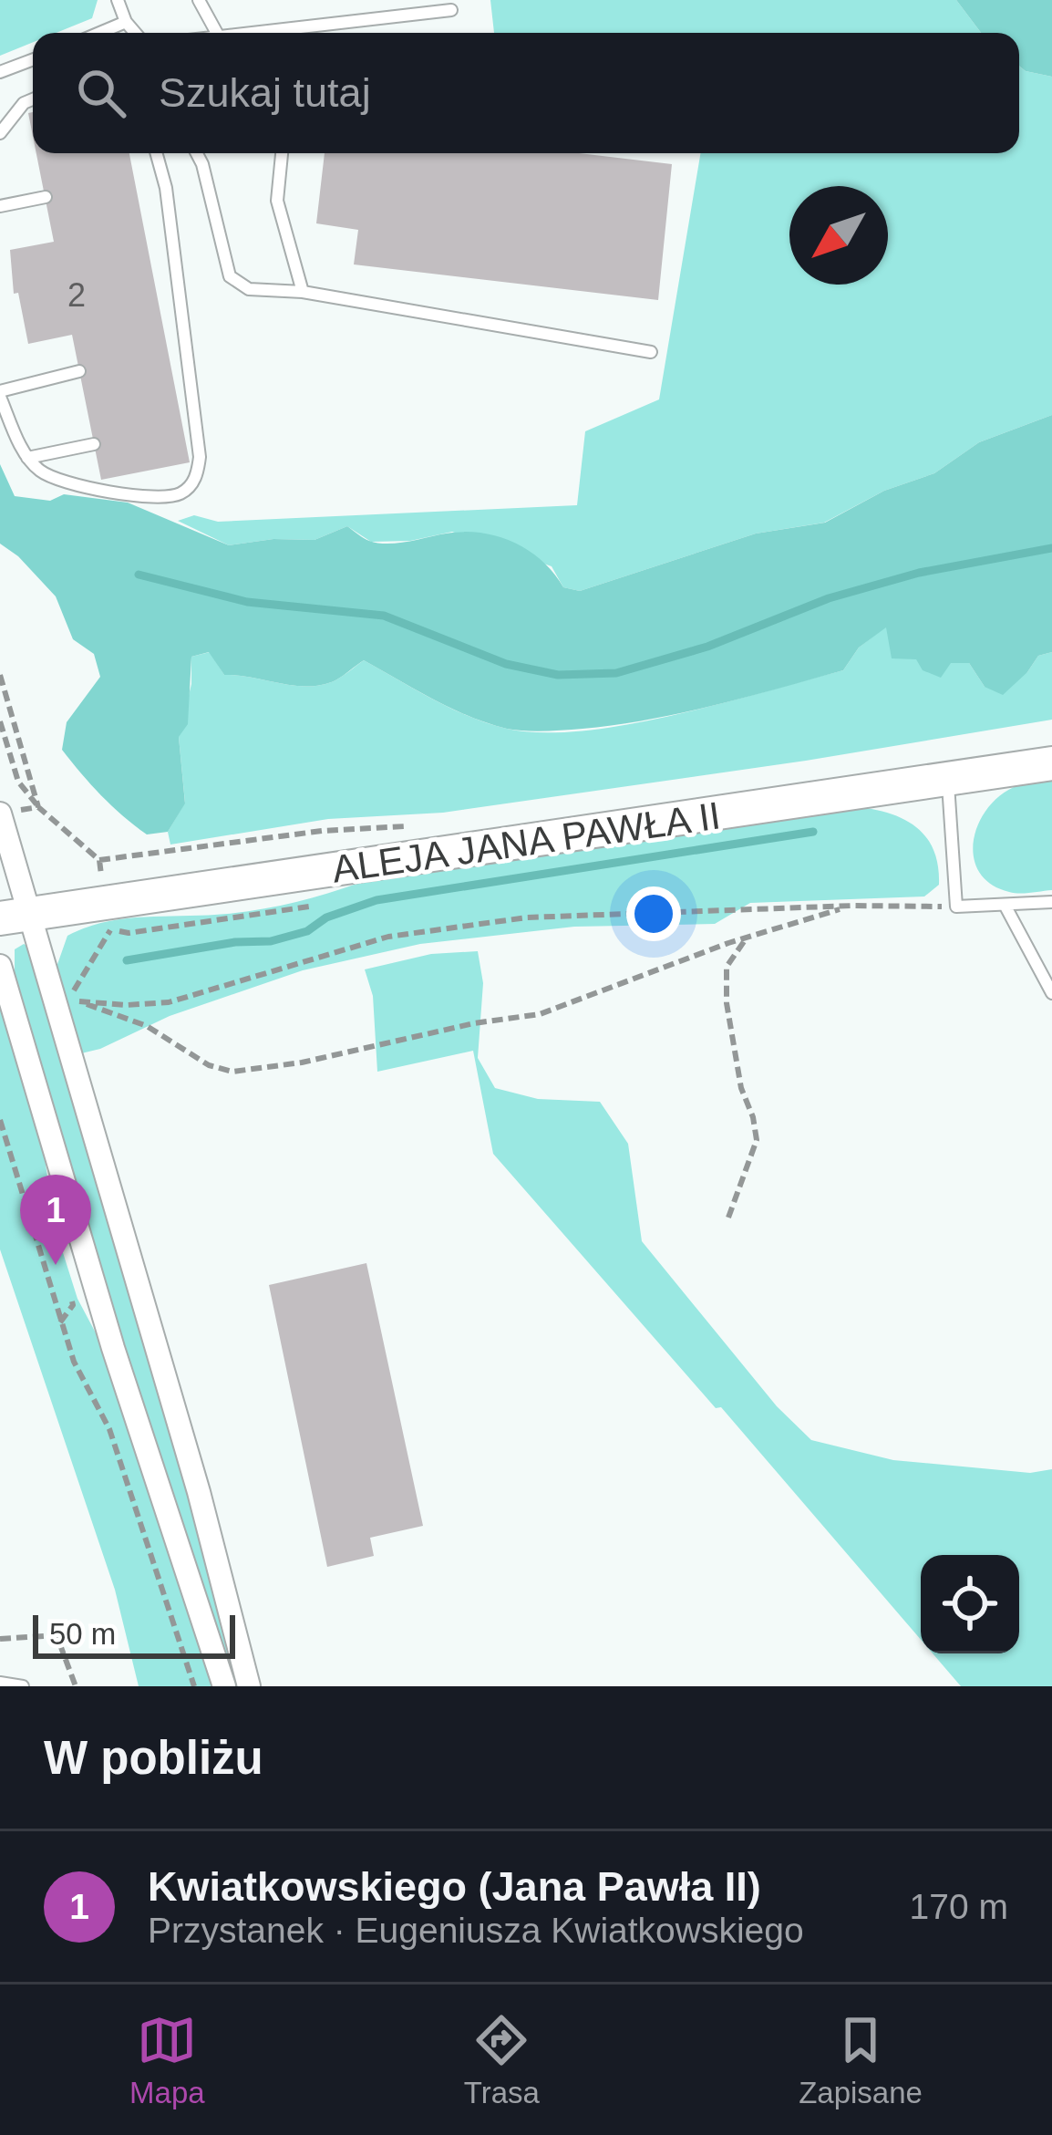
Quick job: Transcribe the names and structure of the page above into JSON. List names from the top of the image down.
{
  "streets": {
    "street": ["ALEJA JANA PAWŁA II"]
  },
  "house_numbers": ["2"],
  "scale_bar": "50 m",
  "north": "bottom left",
  "page": {
    "search": "Szukaj tutaj",
    "pins": "1",
    "scale": "50 m",
    "heading": "W pobliżu",
    "list": [
      {
        "mark": "1",
        "name": "Kwiatkowskiego (Jana Pawła II)",
        "note": "Przystanek · Eugeniusza Kwiatkowskiego",
        "value": "170 m"
      }
    ],
    "nav": ["Mapa", "Trasa", "Zapisane"]
  }
}
